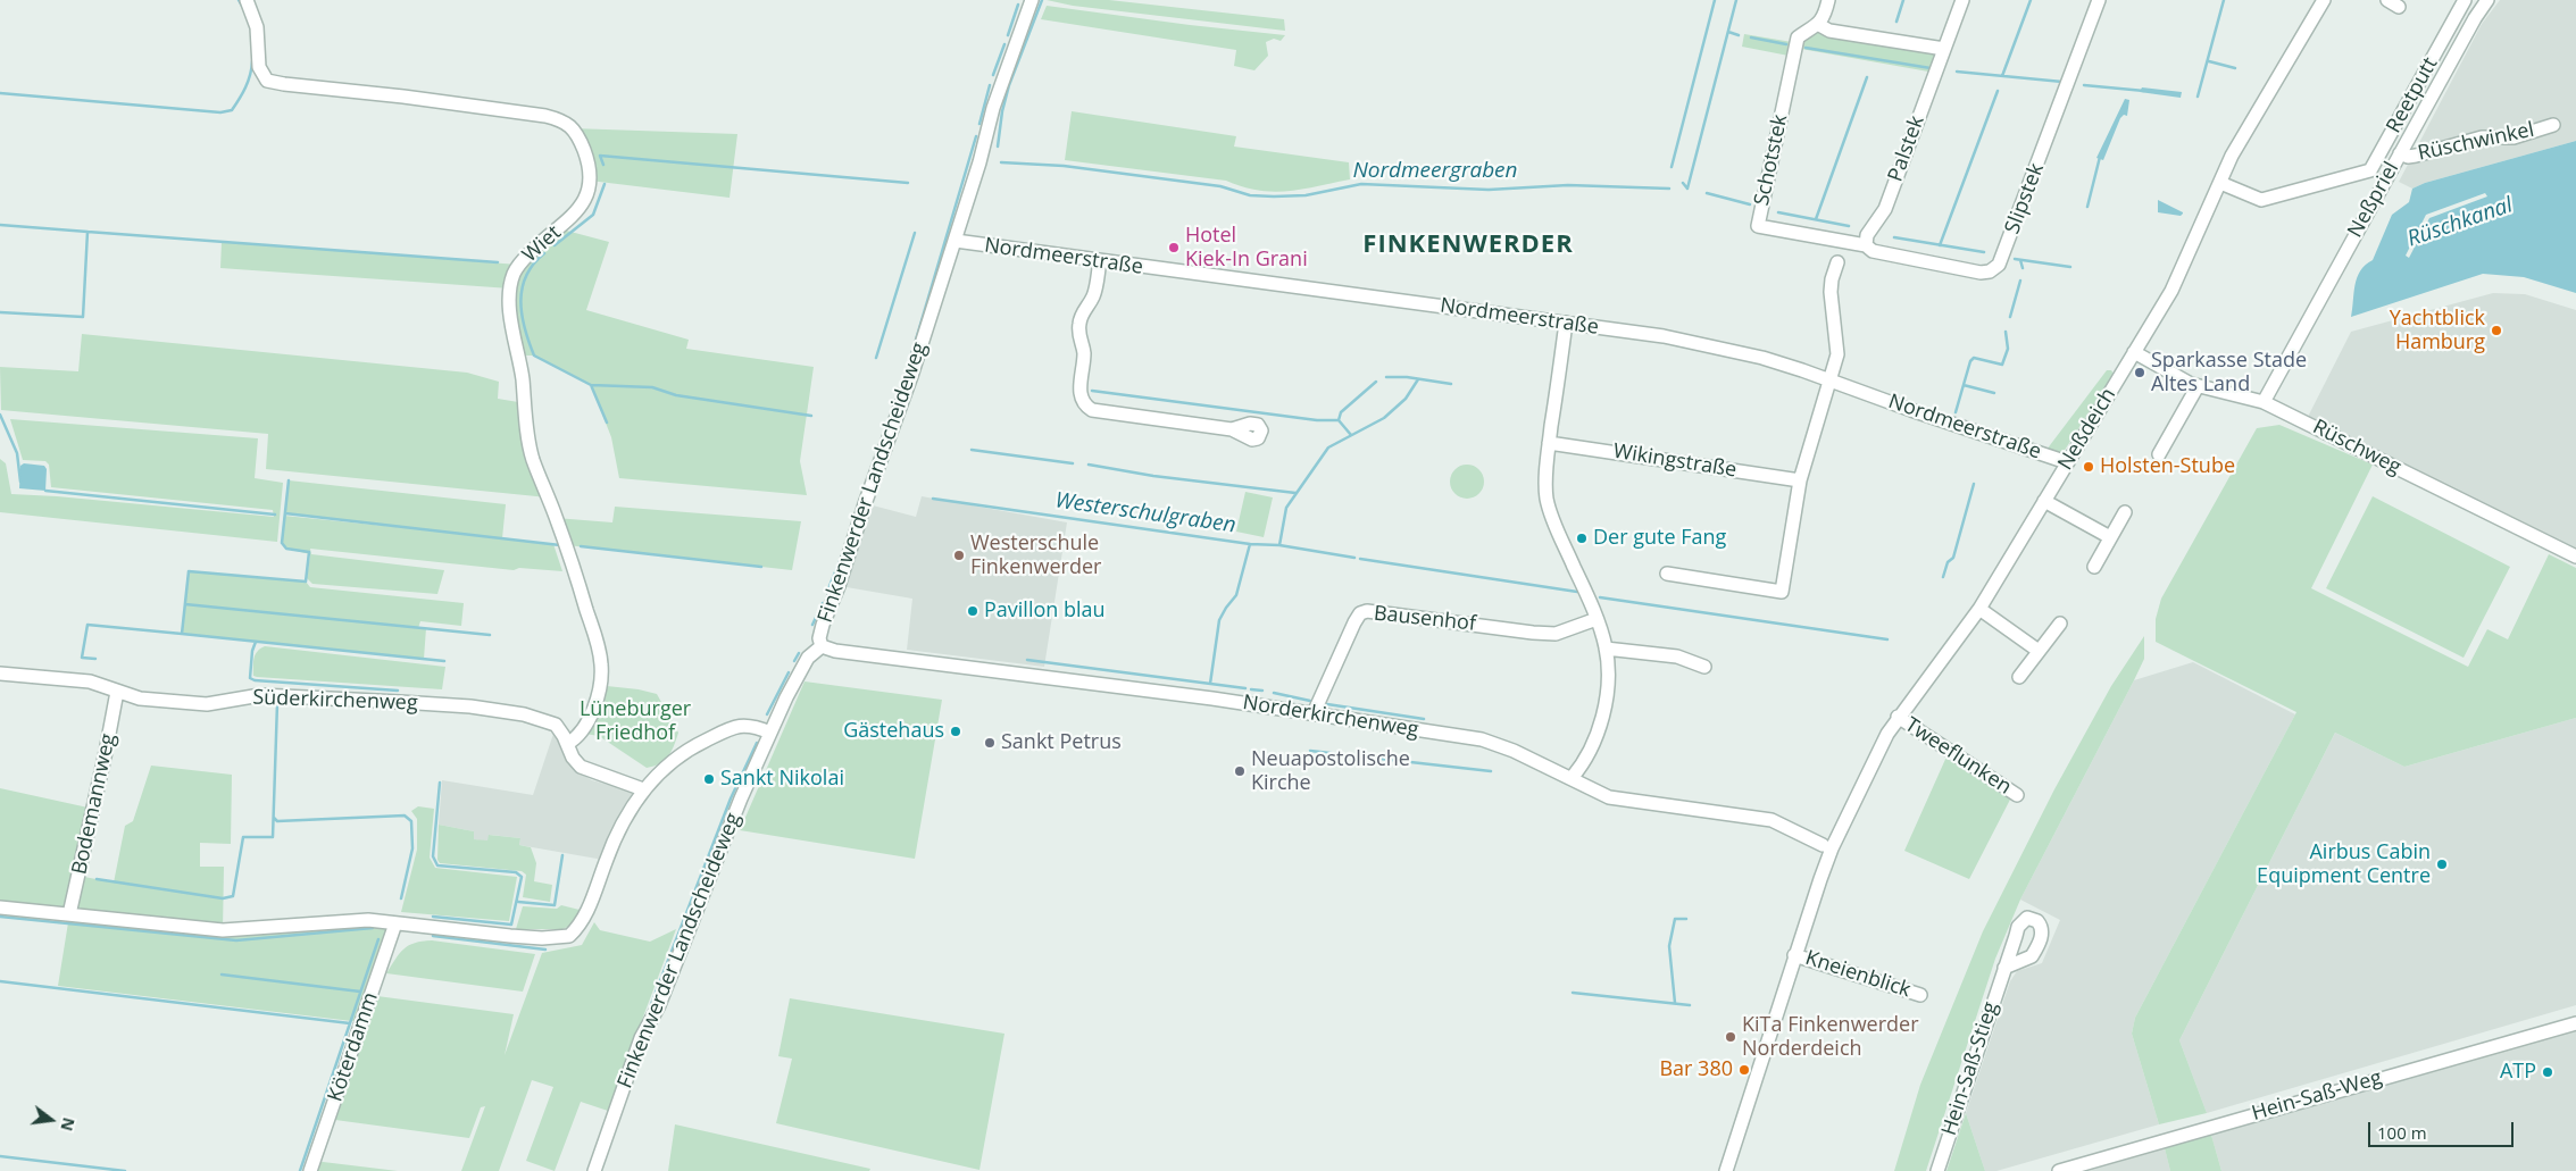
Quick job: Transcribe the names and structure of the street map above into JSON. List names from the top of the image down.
{
  "streets": {
    "street": [
      "Reetputt",
      "Rüschwinkel",
      "Palstek",
      "Schotstek",
      "Slipstek",
      "Neßpriel",
      "Wiet",
      "Nordmeerstraße",
      "Neßdeich",
      "Rüschweg",
      "Wikingstraße",
      "Finkenwerder Landscheideweg",
      "Bausenhof",
      "Süderkirchenweg",
      "Norderkirchenweg",
      "Tweeflunken",
      "Bodemannweg",
      "Kneienblick",
      "Köterdamm",
      "Hein-Saß-Stieg",
      "Hein-Saß-Weg"
    ]
  },
  "crossings": [
    ["Reetputt", "Neßdeich"],
    ["Rüschwinkel", "Neßpriel"],
    ["Palstek", "Schotstek"],
    ["Palstek", "Slipstek"],
    ["Schotstek", "Slipstek"],
    ["Neßpriel", "Rüschweg"],
    ["Wiet", "Süderkirchenweg"],
    ["Nordmeerstraße", "Neßdeich"],
    ["Nordmeerstraße", "Finkenwerder Landscheideweg"],
    ["Neßdeich", "Rüschweg"],
    ["Neßdeich", "Norderkirchenweg"],
    ["Neßdeich", "Tweeflunken"],
    ["Neßdeich", "Kneienblick"],
    ["Finkenwerder Landscheideweg", "Norderkirchenweg"],
    ["Bausenhof", "Norderkirchenweg"],
    ["Süderkirchenweg", "Bodemannweg"]
  ],
  "districts": ["FINKENWERDER"],
  "water": ["Nordmeergraben", "Rüschkanal", "Westerschulgraben"],
  "parks": ["Lüneburger Friedhof"],
  "places": [
    "Hotel Kiek-In Grani",
    "Yachtblick Hamburg",
    "Sparkasse Stade Altes Land",
    "Holsten-Stube",
    "Der gute Fang",
    "Westerschule Finkenwerder",
    "Pavillon blau",
    "Gästehaus",
    "Sankt Petrus",
    "Neuapostolische Kirche",
    "Sankt Nikolai",
    "Airbus Cabin Equipment Centre",
    "KiTa Finkenwerder Norderdeich",
    "Bar 380",
    "ATP"
  ],
  "scale_bar": "100 m",
  "north": "right"
}
